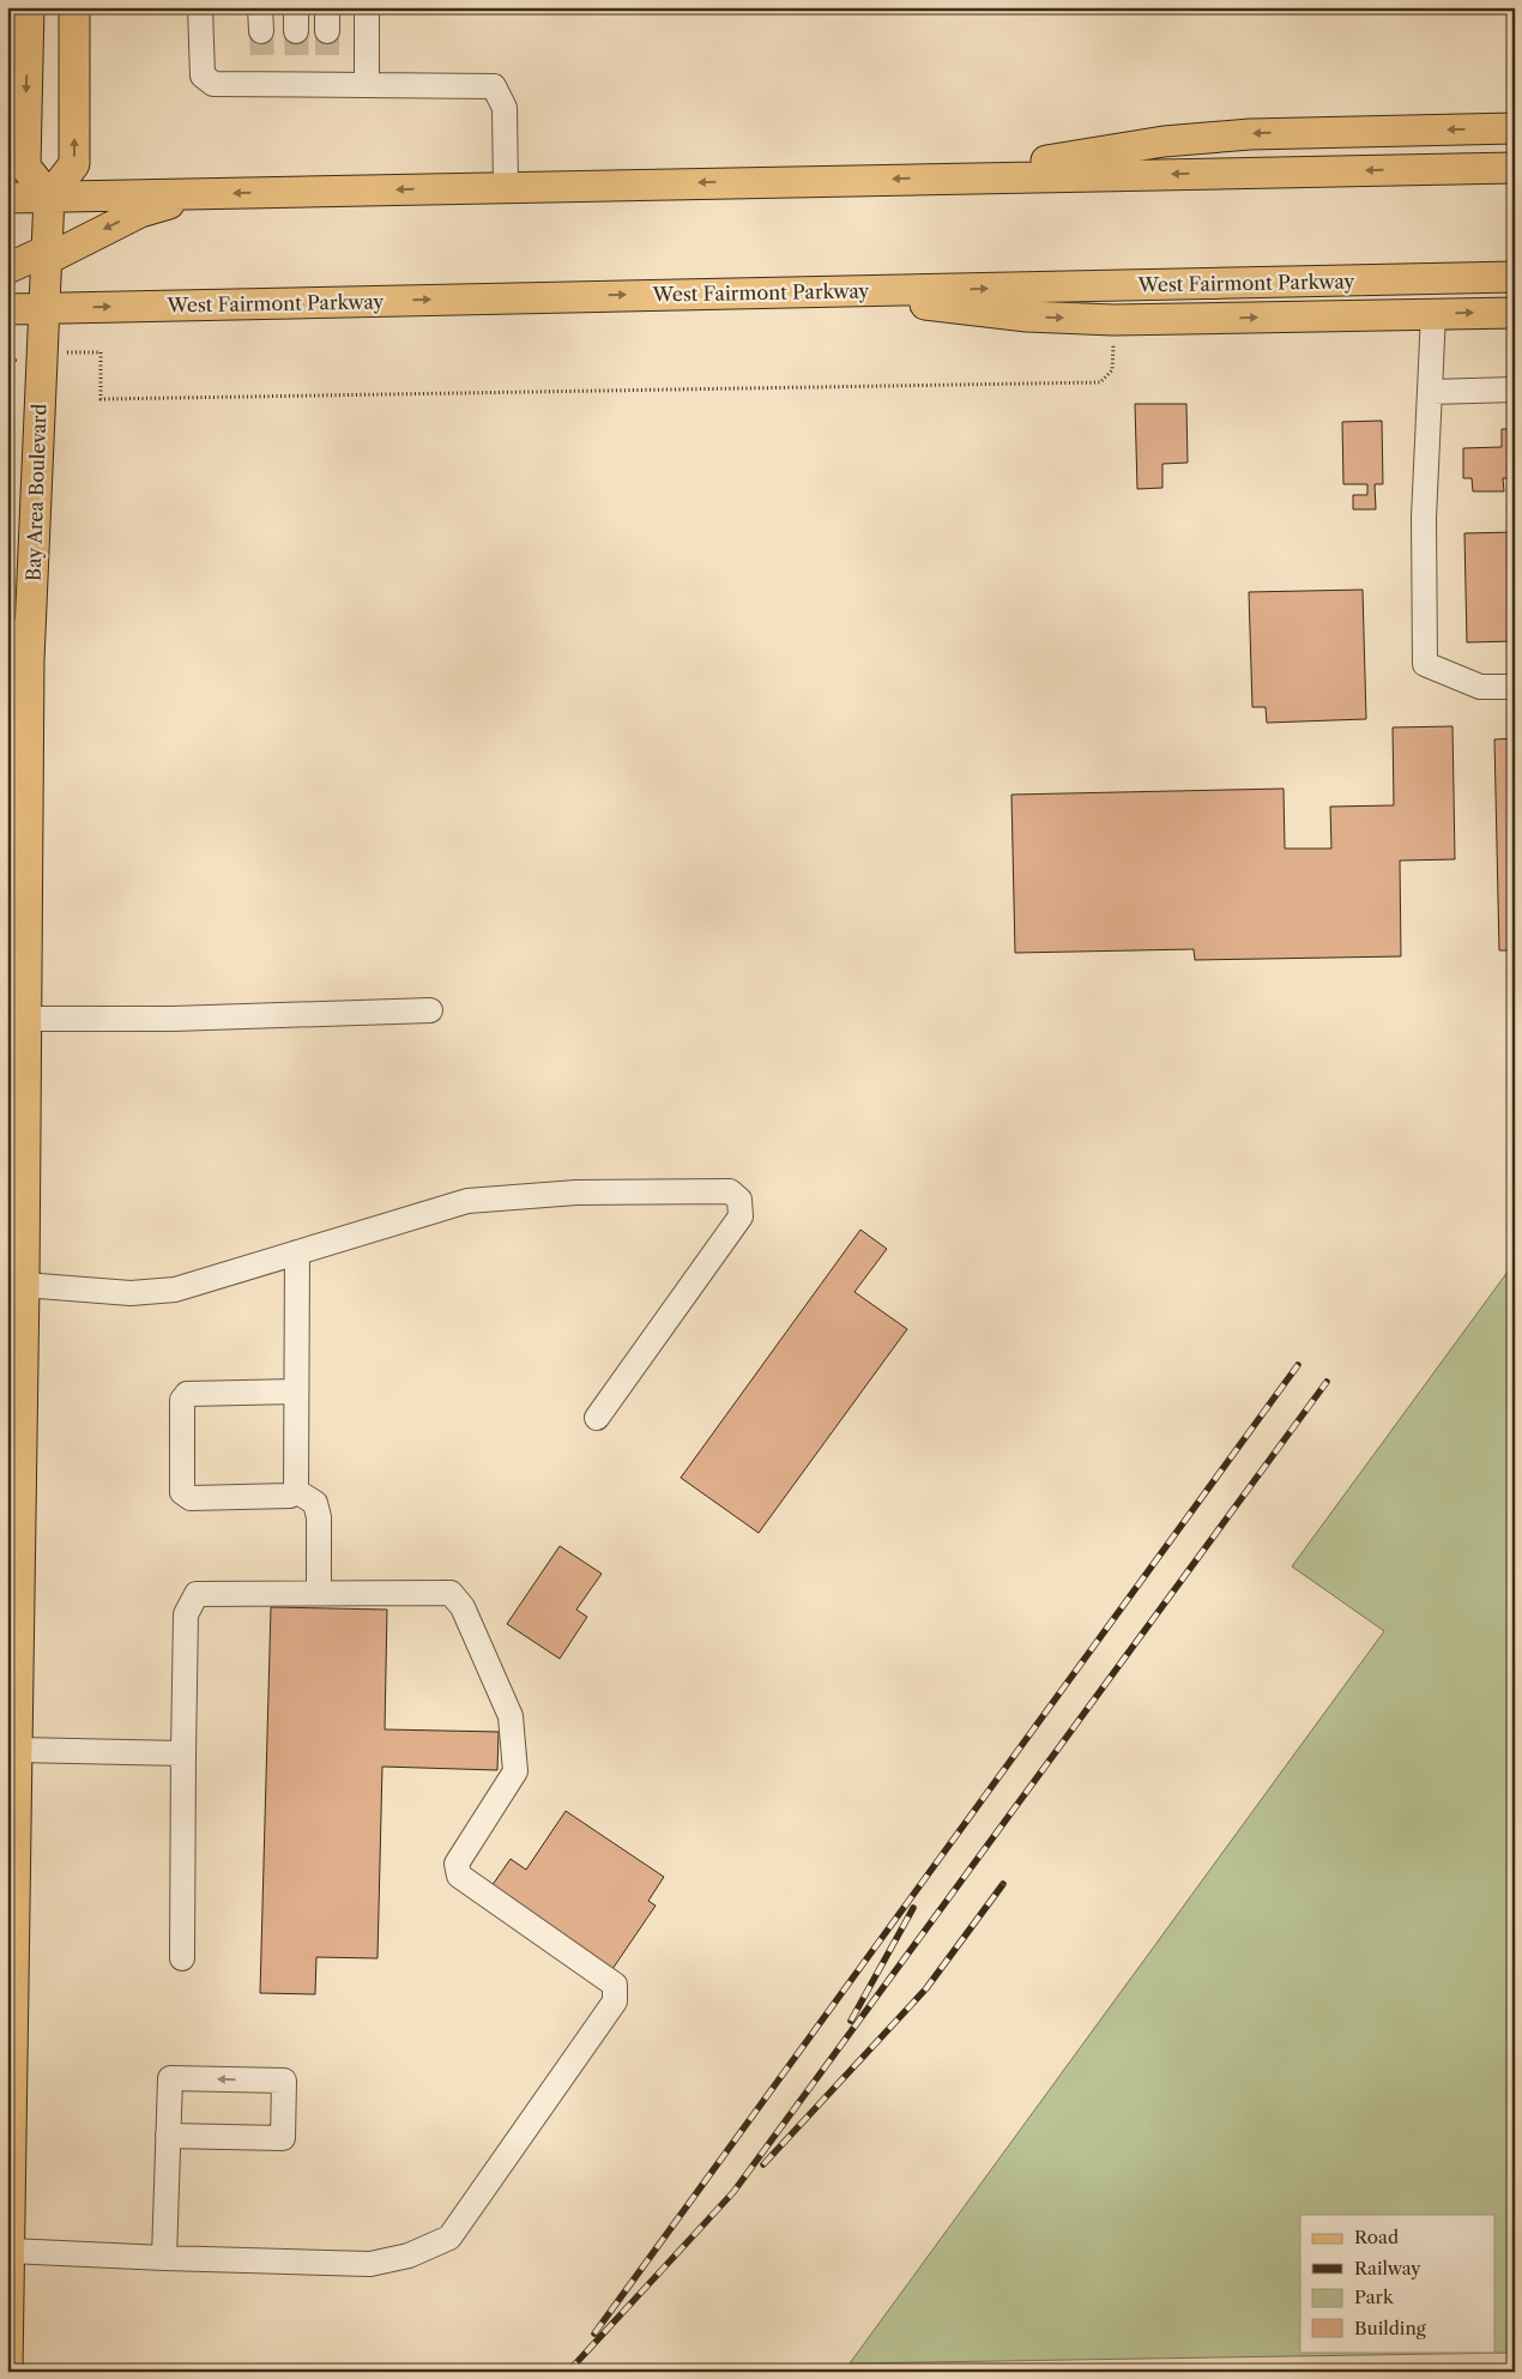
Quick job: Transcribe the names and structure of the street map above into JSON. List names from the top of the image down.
{
  "streets": {
    "main road": ["West Fairmont Parkway", "Bay Area Boulevard"]
  },
  "crossings": [
    ["West Fairmont Parkway", "Bay Area Boulevard"]
  ],
  "legend": [
    "Road",
    "Railway",
    "Park",
    "Building"
  ]
}
